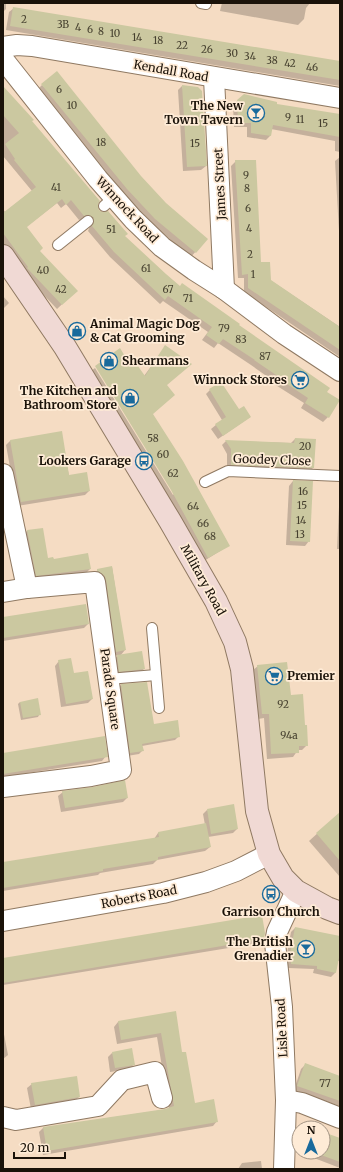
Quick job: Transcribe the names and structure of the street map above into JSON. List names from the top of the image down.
{
  "streets": {
    "street": [
      "Kendall Road",
      "James Street",
      "Winnock Road",
      "Military Road",
      "Parade Square",
      "Roberts Road",
      "Lisle Road"
    ],
    "lane": ["Goodey Close"]
  },
  "crossings": [
    ["Kendall Road", "James Street"],
    ["James Street", "Winnock Road"],
    ["Military Road", "Roberts Road"],
    ["Military Road", "Lisle Road"]
  ],
  "places": {
    "bar": ["The New Town Tavern", "The British Grenadier"],
    "shop": ["Animal Magic Dog & Cat Grooming", "Shearmans", "The Kitchen and Bathroom Store"],
    "supermarket": ["Winnock Stores", "Premier"],
    "bus stop": ["Lookers Garage", "Garrison Church"]
  },
  "house_numbers": [
    "2",
    "3B",
    "4",
    "6",
    "8",
    "10",
    "14",
    "18",
    "22",
    "26",
    "30",
    "34",
    "38",
    "42",
    "46",
    "6",
    "10",
    "9",
    "11",
    "15",
    "18",
    "15",
    "9",
    "41",
    "8",
    "6",
    "4",
    "51",
    "2",
    "61",
    "40",
    "1",
    "42",
    "67",
    "71",
    "79",
    "83",
    "87",
    "58",
    "20",
    "60",
    "62",
    "16",
    "15",
    "64",
    "14",
    "66",
    "13",
    "68",
    "92",
    "94a",
    "77"
  ],
  "scale_bar": "20 m",
  "north": "top"
}
